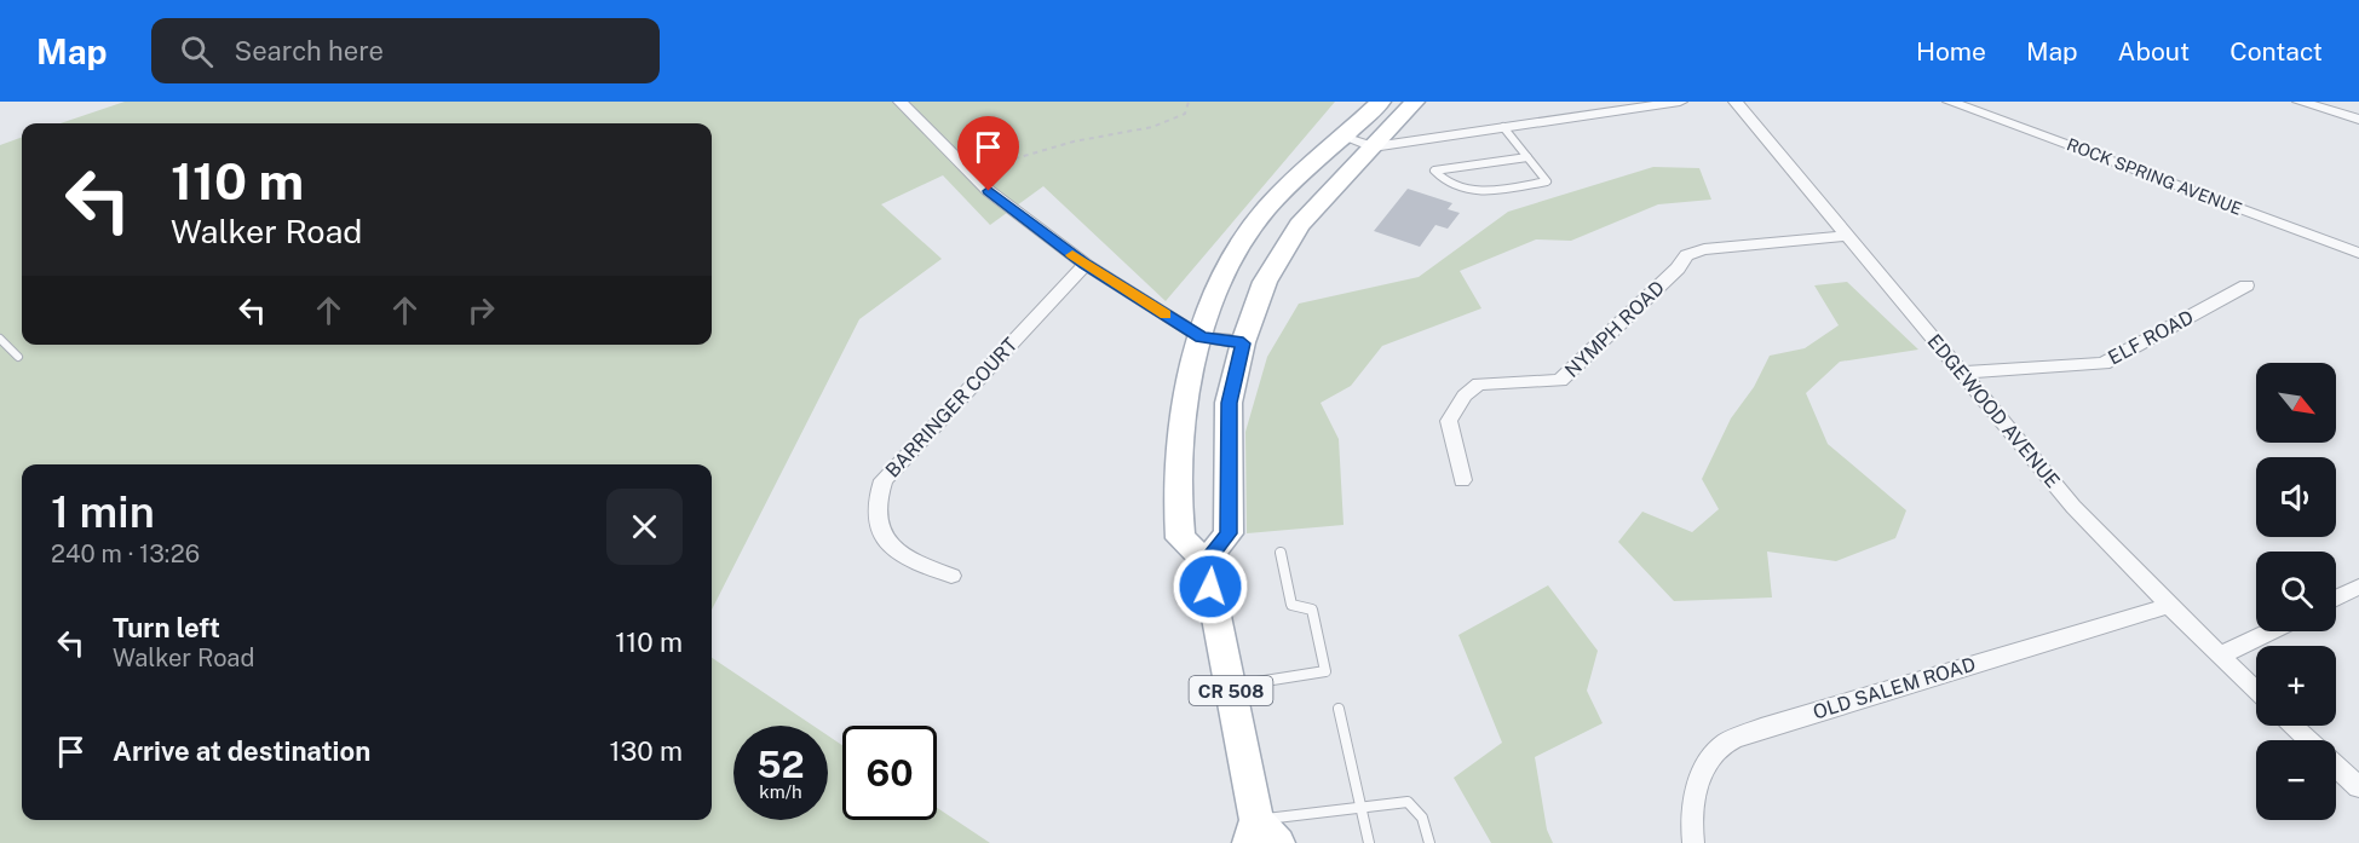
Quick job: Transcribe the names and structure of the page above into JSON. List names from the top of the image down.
{
  "streets": {
    "main road": ["CR 508"],
    "street": [
      "ROCK SPRING AVENUE",
      "NYMPH ROAD",
      "ELF ROAD",
      "BARRINGER COURT",
      "EDGEWOOD AVENUE",
      "OLD SALEM ROAD"
    ]
  },
  "crossings": [
    ["NYMPH ROAD", "EDGEWOOD AVENUE"],
    ["ELF ROAD", "EDGEWOOD AVENUE"],
    ["EDGEWOOD AVENUE", "OLD SALEM ROAD"]
  ],
  "north": "bottom right",
  "page": {
    "header": "Map",
    "search": "Search here",
    "nav": [
      "Home",
      "Map",
      "About",
      "Contact"
    ],
    "turn": ["110 m", "Walker Road"],
    "map_buttons": ["+", "−"],
    "heading": ["1 min", "240 m · 13:26"],
    "list": [
      {
        "name": "Turn left",
        "note": "Walker Road",
        "value": "110 m"
      },
      {
        "name": "Arrive at destination",
        "value": "130 m"
      }
    ],
    "speed": "52 km/h",
    "limit": "60"
  }
}
